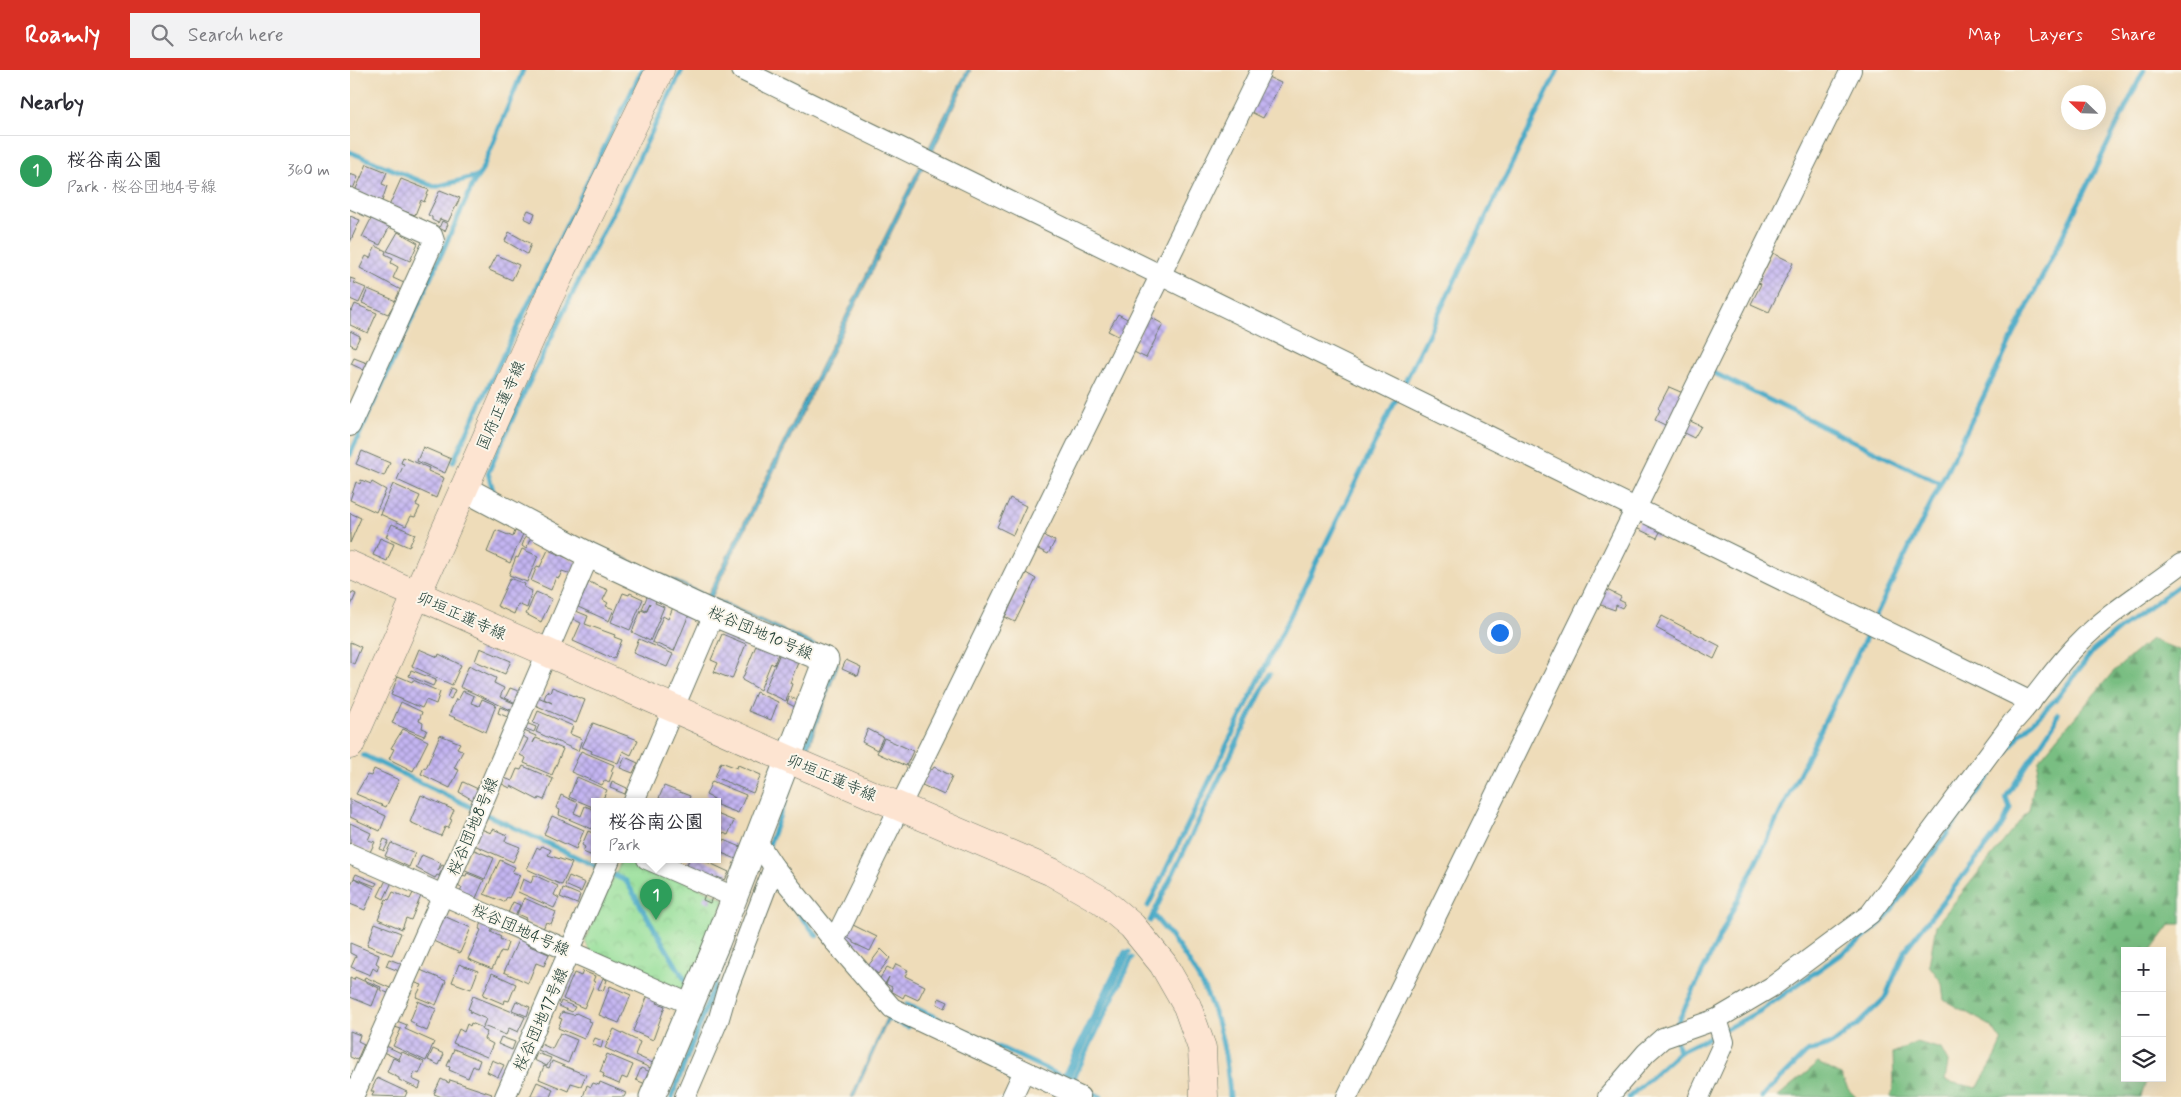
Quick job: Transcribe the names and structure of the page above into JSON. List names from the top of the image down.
{
  "streets": {
    "main road": ["国府正蓮寺線", "卯垣正蓮寺線"],
    "street": [
      "桜谷団地10号線",
      "桜谷団地8号線",
      "桜谷団地4号線",
      "桜谷団地17号線"
    ]
  },
  "crossings": [
    ["国府正蓮寺線", "卯垣正蓮寺線"],
    ["国府正蓮寺線", "桜谷団地10号線"],
    ["卯垣正蓮寺線", "桜谷団地10号線"],
    ["卯垣正蓮寺線", "桜谷団地8号線"],
    ["桜谷団地10号線", "桜谷団地8号線"],
    ["桜谷団地10号線", "桜谷団地4号線"],
    ["桜谷団地8号線", "桜谷団地4号線"],
    ["桜谷団地4号線", "桜谷団地17号線"]
  ],
  "north": "top left",
  "page": {
    "header": "Roamly",
    "search": "Search here",
    "nav": ["Map", "Layers", "Share"],
    "heading": "Nearby",
    "list": [
      {
        "mark": "1",
        "name": "桜谷南公園",
        "note": "Park · 桜谷団地4号線",
        "value": "360 m"
      }
    ],
    "popup": ["桜谷南公園", "Park"],
    "pins": "1",
    "map_buttons": ["+", "−"]
  }
}
